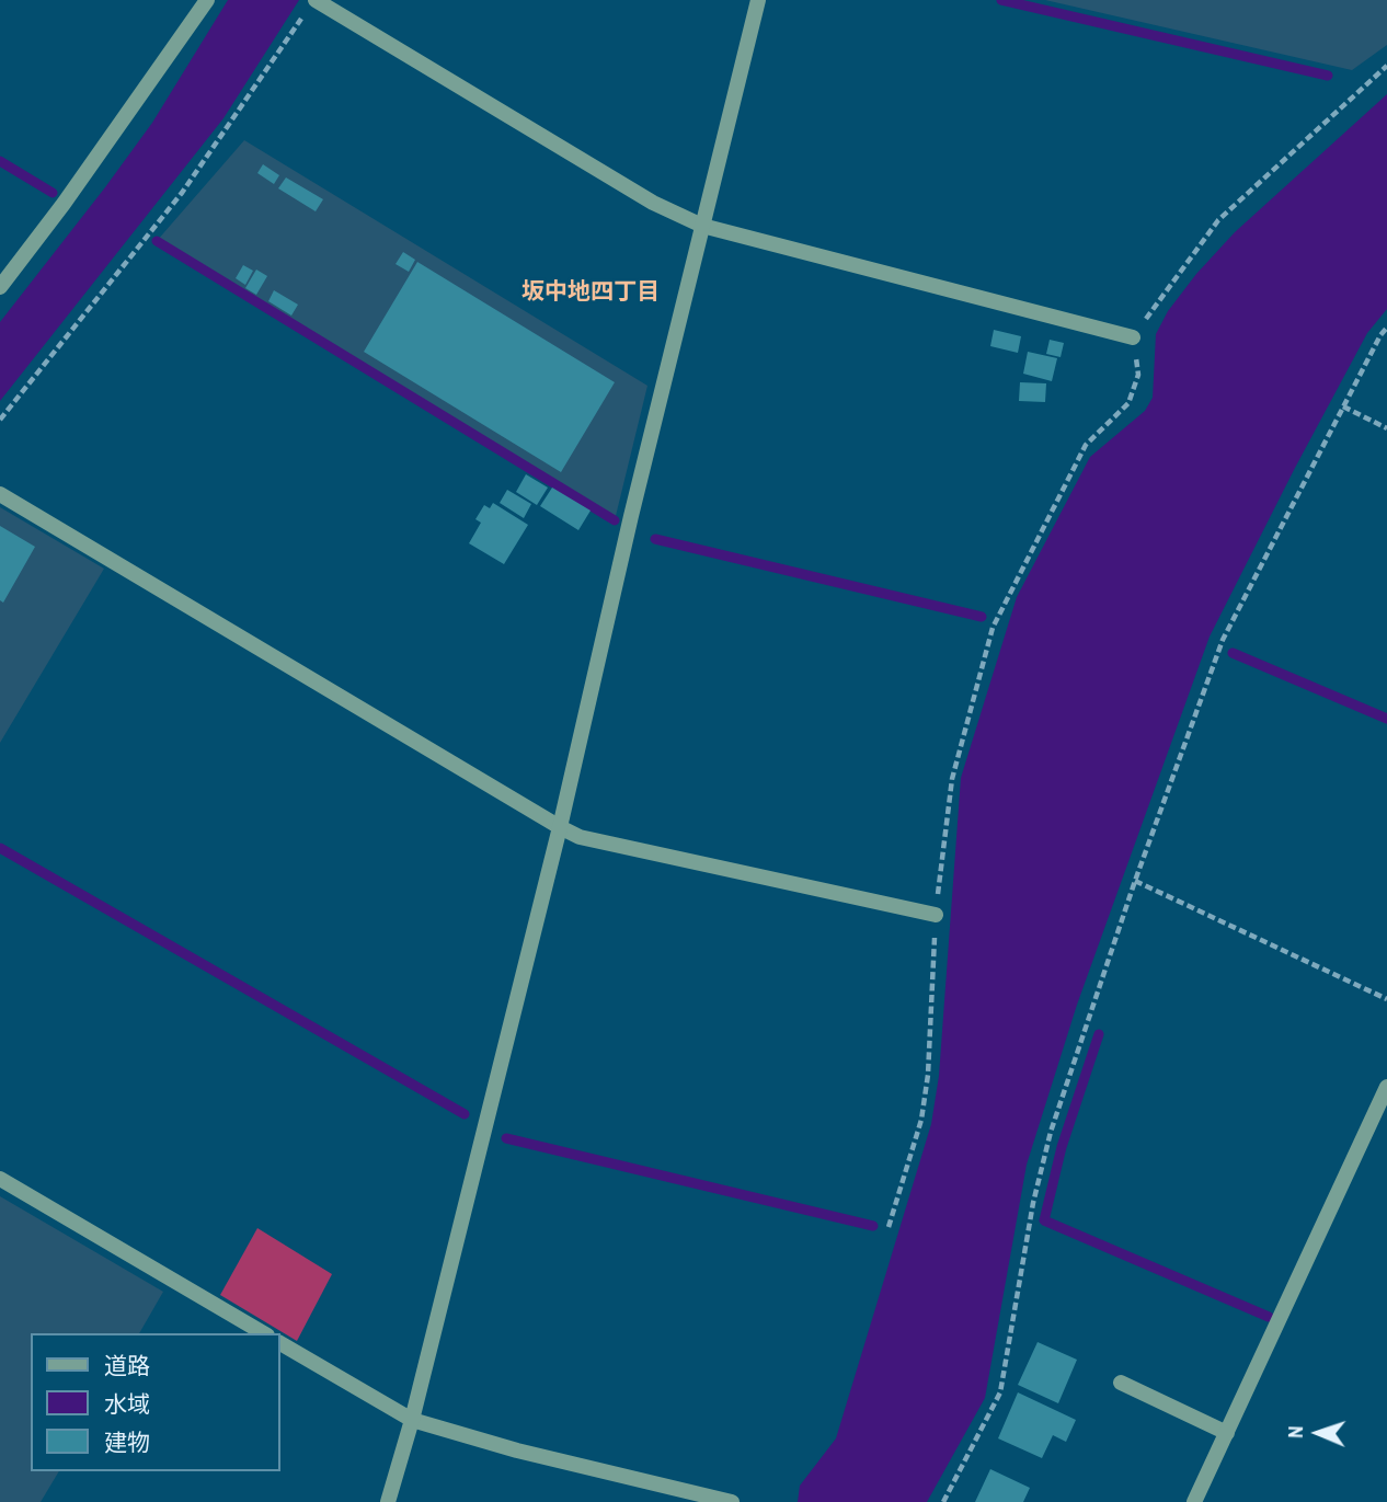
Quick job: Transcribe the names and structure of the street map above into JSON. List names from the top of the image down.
{
  "districts": ["坂中地四丁目"],
  "legend": ["道路", "水域", "建物"],
  "north": "left"
}
